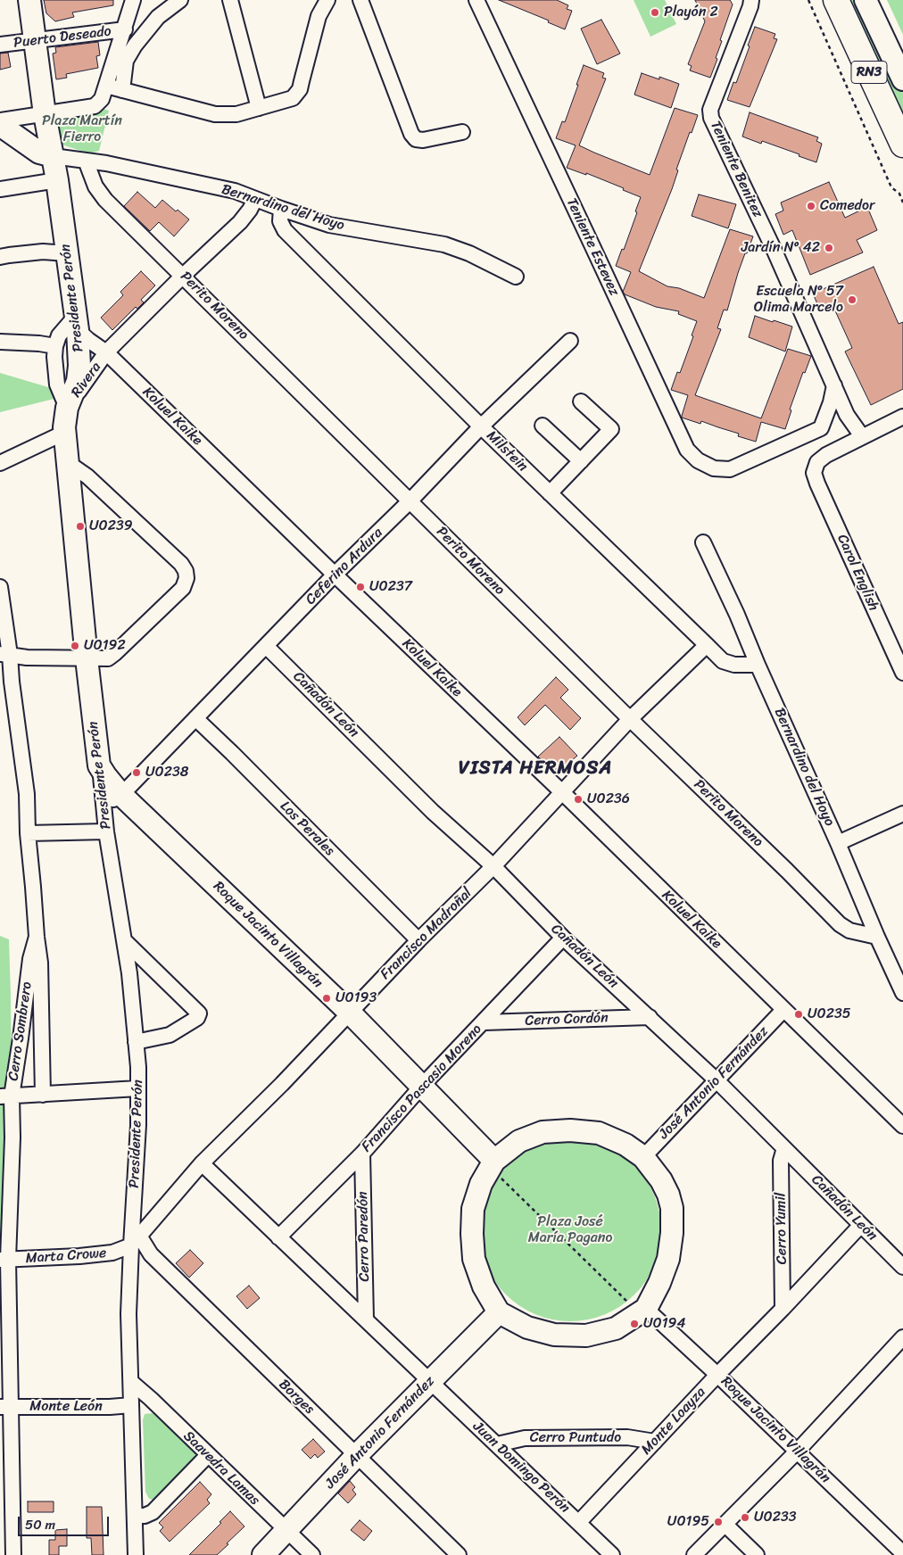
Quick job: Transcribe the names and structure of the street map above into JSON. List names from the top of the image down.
{
  "streets": {
    "highway": ["RN3"],
    "street": [
      "Puerto Deseado",
      "Teniente Benitez",
      "Bernardino del Hoyo",
      "Teniente Estevez",
      "Presidente Perón",
      "Perito Moreno",
      "Rivera",
      "Koluel Kaike",
      "Milstein",
      "Ceferino Ardura",
      "Carol English",
      "Cañadón León",
      "Los Perales",
      "Francisco Madroñal",
      "Roque Jacinto Villagrán",
      "Cerro Cordón",
      "Cerro Sombrero",
      "José Antonio Fernández",
      "Francisco Pascasio Moreno",
      "Cerro Yumil",
      "Cerro Paredón",
      "Marta Crowe",
      "Borges",
      "Monte León",
      "Monte Loayza",
      "Cerro Puntudo",
      "Juan Domingo Perón",
      "Saavedra Lamas"
    ]
  },
  "crossings": [
    ["Puerto Deseado", "Presidente Perón"],
    ["Teniente Benitez", "Carol English"],
    ["Bernardino del Hoyo", "Presidente Perón"],
    ["Bernardino del Hoyo", "Perito Moreno"],
    ["Bernardino del Hoyo", "Rivera"],
    ["Bernardino del Hoyo", "Milstein"],
    ["Presidente Perón", "Rivera"],
    ["Presidente Perón", "Koluel Kaike"],
    ["Presidente Perón", "Ceferino Ardura"],
    ["Presidente Perón", "Francisco Madroñal"],
    ["Presidente Perón", "Roque Jacinto Villagrán"],
    ["Presidente Perón", "Marta Crowe"],
    ["Presidente Perón", "Borges"],
    ["Presidente Perón", "Monte León"],
    ["Presidente Perón", "Saavedra Lamas"],
    ["Perito Moreno", "Rivera"],
    ["Perito Moreno", "Ceferino Ardura"],
    ["Perito Moreno", "Francisco Madroñal"],
    ["Rivera", "Koluel Kaike"],
    ["Koluel Kaike", "Ceferino Ardura"],
    ["Koluel Kaike", "Francisco Madroñal"],
    ["Koluel Kaike", "José Antonio Fernández"],
    ["Milstein", "Ceferino Ardura"],
    ["Milstein", "Francisco Madroñal"],
    ["Ceferino Ardura", "Cañadón León"],
    ["Ceferino Ardura", "Los Perales"],
    ["Ceferino Ardura", "Roque Jacinto Villagrán"],
    ["Cañadón León", "Francisco Madroñal"],
    ["Cañadón León", "Cerro Cordón"],
    ["Cañadón León", "José Antonio Fernández"],
    ["Cañadón León", "Francisco Pascasio Moreno"],
    ["Cañadón León", "Cerro Yumil"],
    ["Cañadón León", "Monte Loayza"],
    ["Los Perales", "Francisco Madroñal"],
    ["Francisco Madroñal", "Roque Jacinto Villagrán"],
    ["Francisco Madroñal", "Marta Crowe"],
    ["Francisco Madroñal", "Borges"],
    ["Francisco Madroñal", "Juan Domingo Perón"],
    ["Roque Jacinto Villagrán", "Francisco Pascasio Moreno"],
    ["Roque Jacinto Villagrán", "Monte Loayza"],
    ["Cerro Cordón", "Francisco Pascasio Moreno"],
    ["Cerro Sombrero", "Marta Crowe"],
    ["Cerro Sombrero", "Monte León"],
    ["José Antonio Fernández", "Borges"],
    ["José Antonio Fernández", "Juan Domingo Perón"],
    ["José Antonio Fernández", "Saavedra Lamas"],
    ["Francisco Pascasio Moreno", "Cerro Paredón"],
    ["Francisco Pascasio Moreno", "Juan Domingo Perón"],
    ["Cerro Yumil", "Monte Loayza"],
    ["Cerro Paredón", "Juan Domingo Perón"],
    ["Marta Crowe", "Borges"],
    ["Monte Loayza", "Cerro Puntudo"],
    ["Monte Loayza", "Juan Domingo Perón"],
    ["Cerro Puntudo", "Juan Domingo Perón"]
  ],
  "districts": ["VISTA HERMOSA"],
  "parks": ["Plaza Martín Fierro", "Plaza José María Pagano"],
  "places": [
    "Playón 2",
    "Comedor",
    "Jardín Nº 42",
    "Escuela Nº 57 Olima Marcelo",
    "U0239",
    "U0237",
    "U0192",
    "U0238",
    "U0236",
    "U0193",
    "U0235",
    "U0194",
    "U0233",
    "U0195"
  ],
  "scale_bar": "50 m"
}
